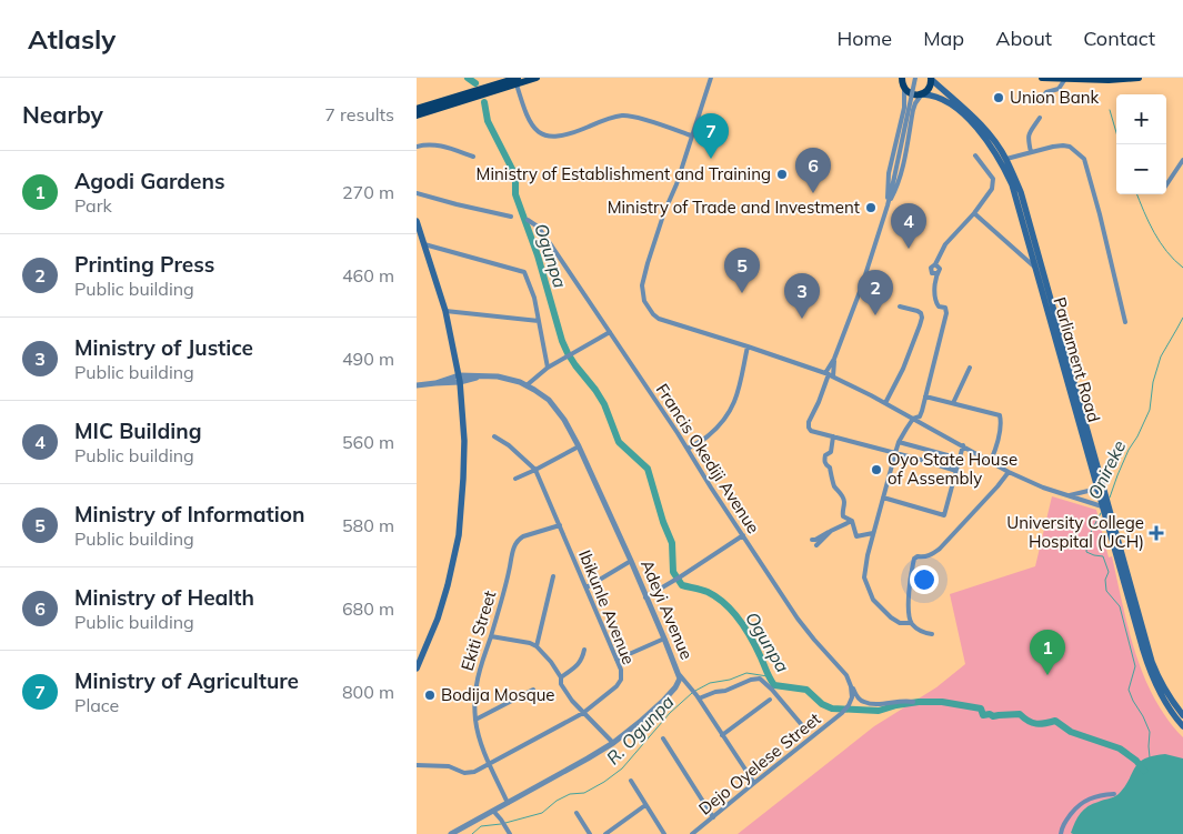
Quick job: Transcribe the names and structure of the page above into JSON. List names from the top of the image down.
{
  "streets": {
    "main road": ["Parliament Road"],
    "street": [
      "Francis Okediji Avenue",
      "Ibikunle Avenue",
      "Adeyi Avenue",
      "Ekiti Street",
      "Dejo Oyelese Street"
    ]
  },
  "crossings": [
    ["Francis Okediji Avenue", "Dejo Oyelese Street"],
    ["Ibikunle Avenue", "Ekiti Street"],
    ["Adeyi Avenue", "Ekiti Street"]
  ],
  "water": ["Ogunpa", "Onireke", "R. Ogunpa"],
  "places": {
    "other": [
      "Union Bank",
      "Ministry of Establishment and Training",
      "Ministry of Trade and Investment",
      "Oyo State House of Assembly",
      "Bodija Mosque"
    ],
    "health": ["University College Hospital (UCH)"]
  },
  "page": {
    "header": "Atlasly",
    "nav": [
      "Home",
      "Map",
      "About",
      "Contact"
    ],
    "heading": ["Nearby", "7 results"],
    "map_buttons": ["+", "−"],
    "pins": [
      "7",
      "6",
      "4",
      "5",
      "2",
      "3",
      "1"
    ],
    "list": [
      {
        "mark": "1",
        "name": "Agodi Gardens",
        "note": "Park",
        "value": "270 m"
      },
      {
        "mark": "2",
        "name": "Printing Press",
        "note": "Public building",
        "value": "460 m"
      },
      {
        "mark": "3",
        "name": "Ministry of Justice",
        "note": "Public building",
        "value": "490 m"
      },
      {
        "mark": "4",
        "name": "MIC Building",
        "note": "Public building",
        "value": "560 m"
      },
      {
        "mark": "5",
        "name": "Ministry of Information",
        "note": "Public building",
        "value": "580 m"
      },
      {
        "mark": "6",
        "name": "Ministry of Health",
        "note": "Public building",
        "value": "680 m"
      },
      {
        "mark": "7",
        "name": "Ministry of Agriculture",
        "note": "Place",
        "value": "800 m"
      }
    ]
  }
}
